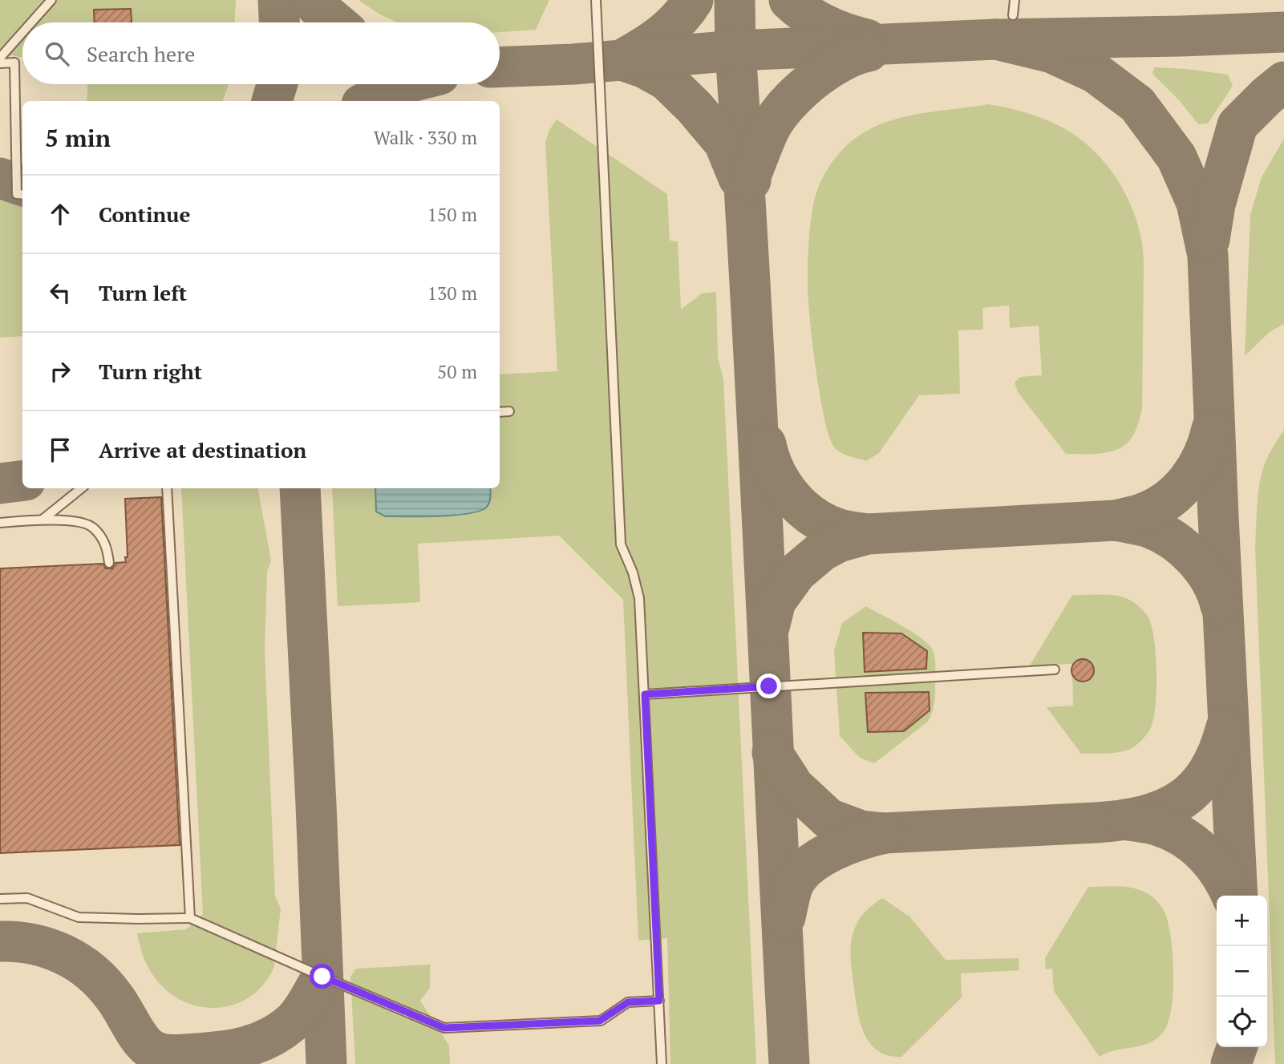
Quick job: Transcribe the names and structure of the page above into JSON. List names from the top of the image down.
{
  "page": {
    "search": "Search here",
    "heading": ["5 min", "Walk · 330 m"],
    "list": [
      ["Continue", "150 m"],
      ["Turn left", "130 m"],
      ["Turn right", "50 m"],
      "Arrive at destination"
    ],
    "map_buttons": ["+", "−"]
  }
}
